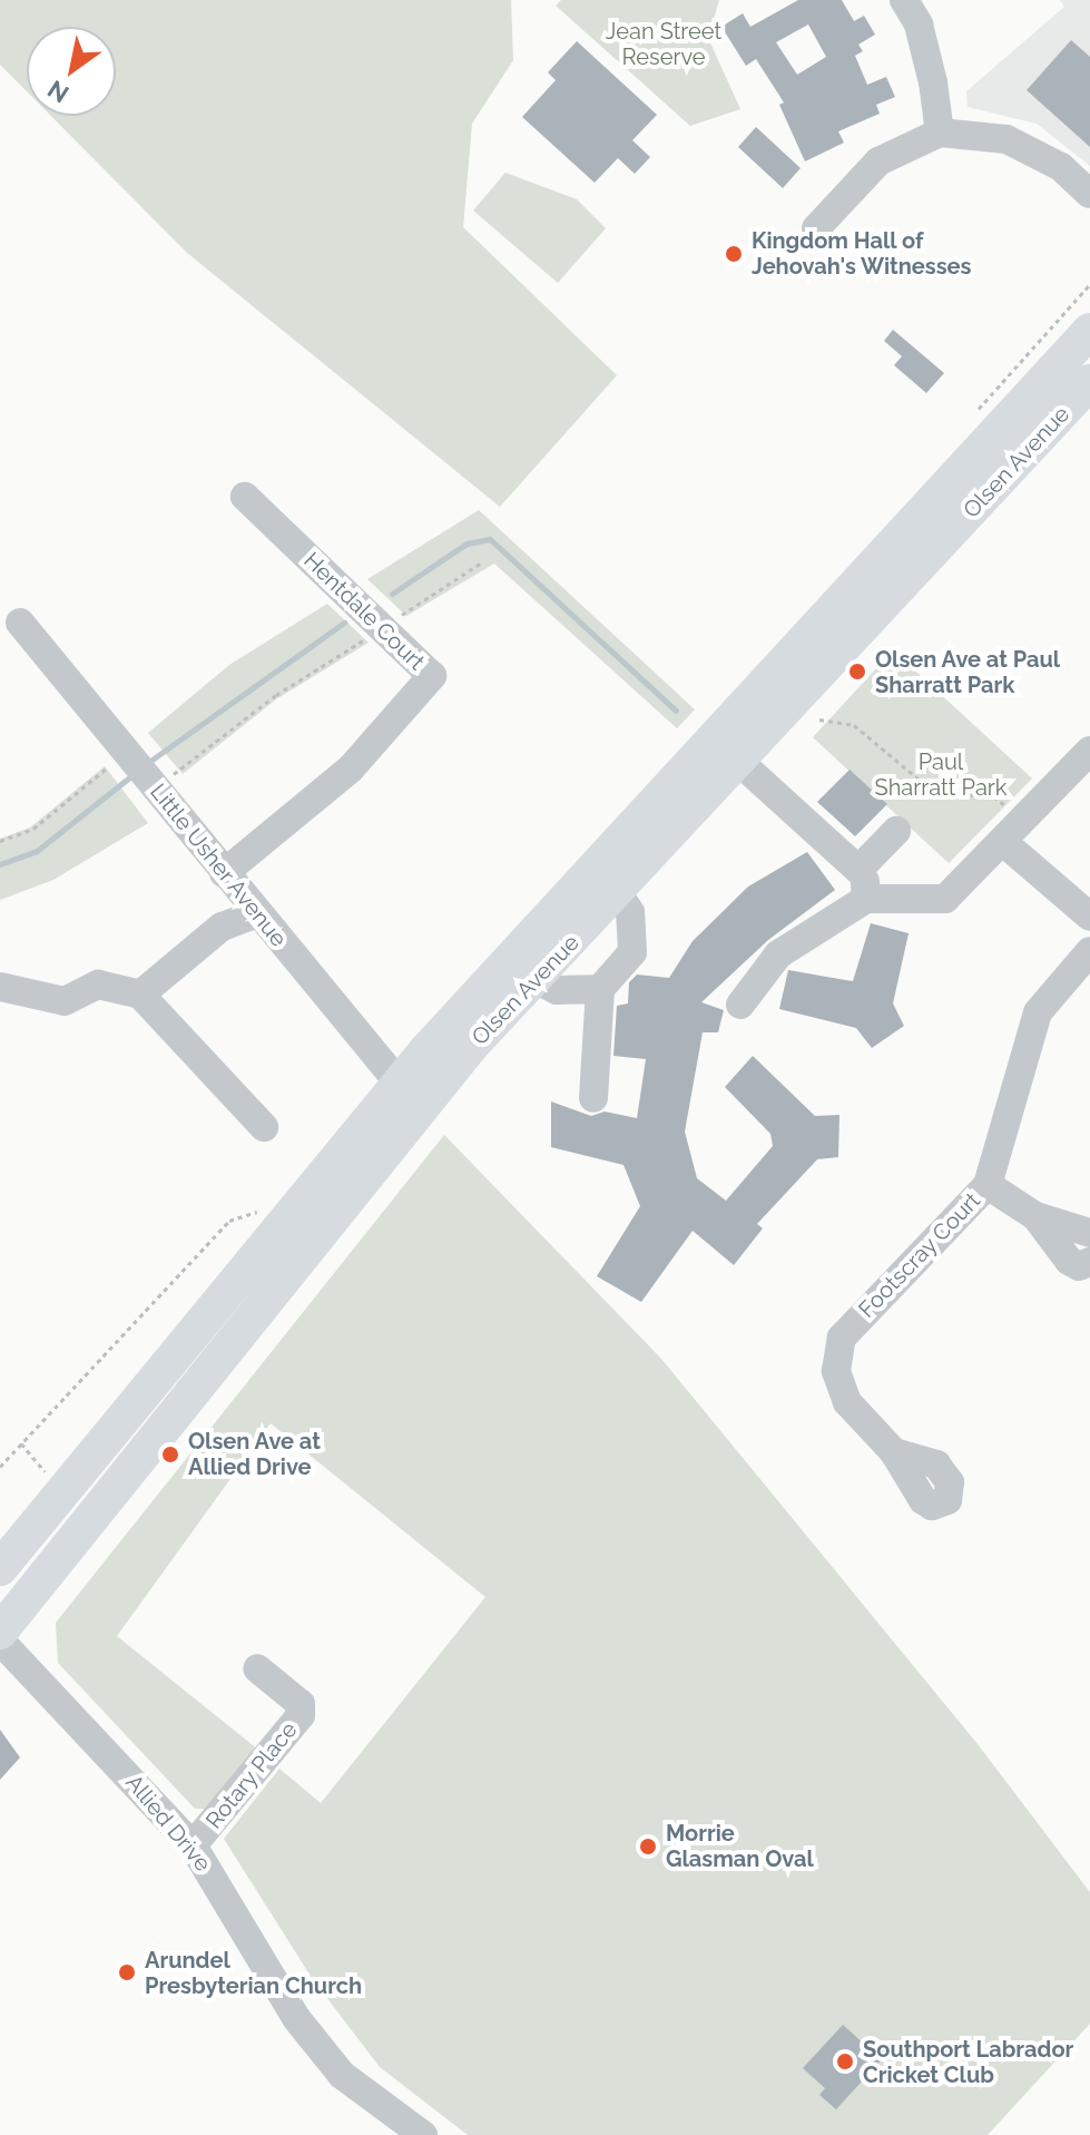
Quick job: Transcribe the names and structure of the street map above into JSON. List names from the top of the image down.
{
  "streets": {
    "main road": ["Olsen Avenue"],
    "street": [
      "Hentdale Court",
      "Little Usher Avenue",
      "Footscray Court",
      "Rotary Place",
      "Allied Drive"
    ]
  },
  "crossings": [
    ["Olsen Avenue", "Little Usher Avenue"],
    ["Hentdale Court", "Little Usher Avenue"],
    ["Rotary Place", "Allied Drive"]
  ],
  "parks": ["Jean Street Reserve", "Paul Sharratt Park"],
  "places": [
    "Kingdom Hall of Jehovah's Witnesses",
    "Olsen Ave at Paul Sharratt Park",
    "Olsen Ave at Allied Drive",
    "Morrie Glasman Oval",
    "Arundel Presbyterian Church",
    "Southport Labrador Cricket Club"
  ],
  "north": "bottom left"
}
